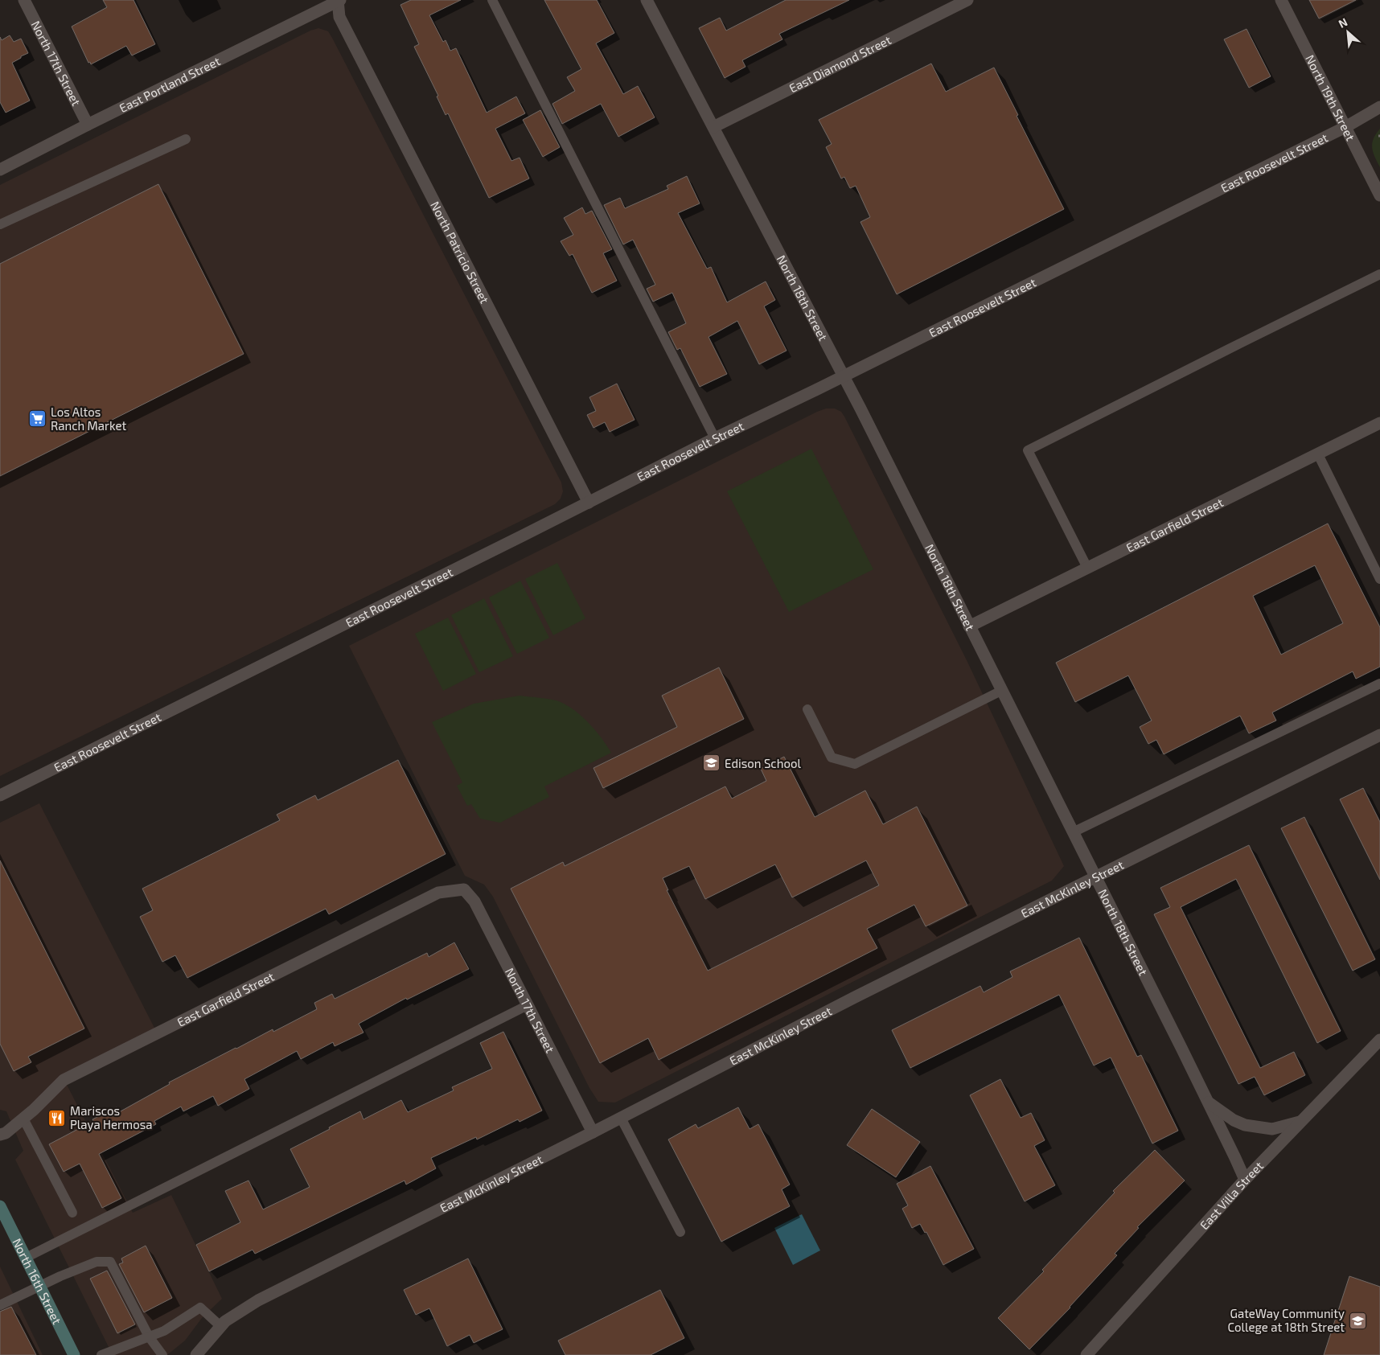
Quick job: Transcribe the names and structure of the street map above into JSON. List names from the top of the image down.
{
  "streets": {
    "main road": ["North 16th Street"],
    "street": [
      "North 17th Street",
      "East Diamond Street",
      "East Portland Street",
      "North 19th Street",
      "East Roosevelt Street",
      "North Patricio Street",
      "North 18th Street",
      "East Garfield Street",
      "East McKinley Street",
      "East Villa Street"
    ]
  },
  "crossings": [
    ["North 17th Street", "East Portland Street"],
    ["North 17th Street", "East Garfield Street"],
    ["North 17th Street", "East McKinley Street"],
    ["East Diamond Street", "North 18th Street"],
    ["East Portland Street", "North Patricio Street"],
    ["North 19th Street", "East Roosevelt Street"],
    ["East Roosevelt Street", "North Patricio Street"],
    ["East Roosevelt Street", "North 18th Street"],
    ["North 18th Street", "East Garfield Street"],
    ["North 18th Street", "East McKinley Street"],
    ["North 18th Street", "East Villa Street"]
  ],
  "places": {
    "supermarket": ["Los Altos Ranch Market"],
    "school or university": ["Edison School", "GateWay Community College at 18th Street"],
    "restaurant": ["Mariscos Playa Hermosa"]
  },
  "north": "top left"
}
